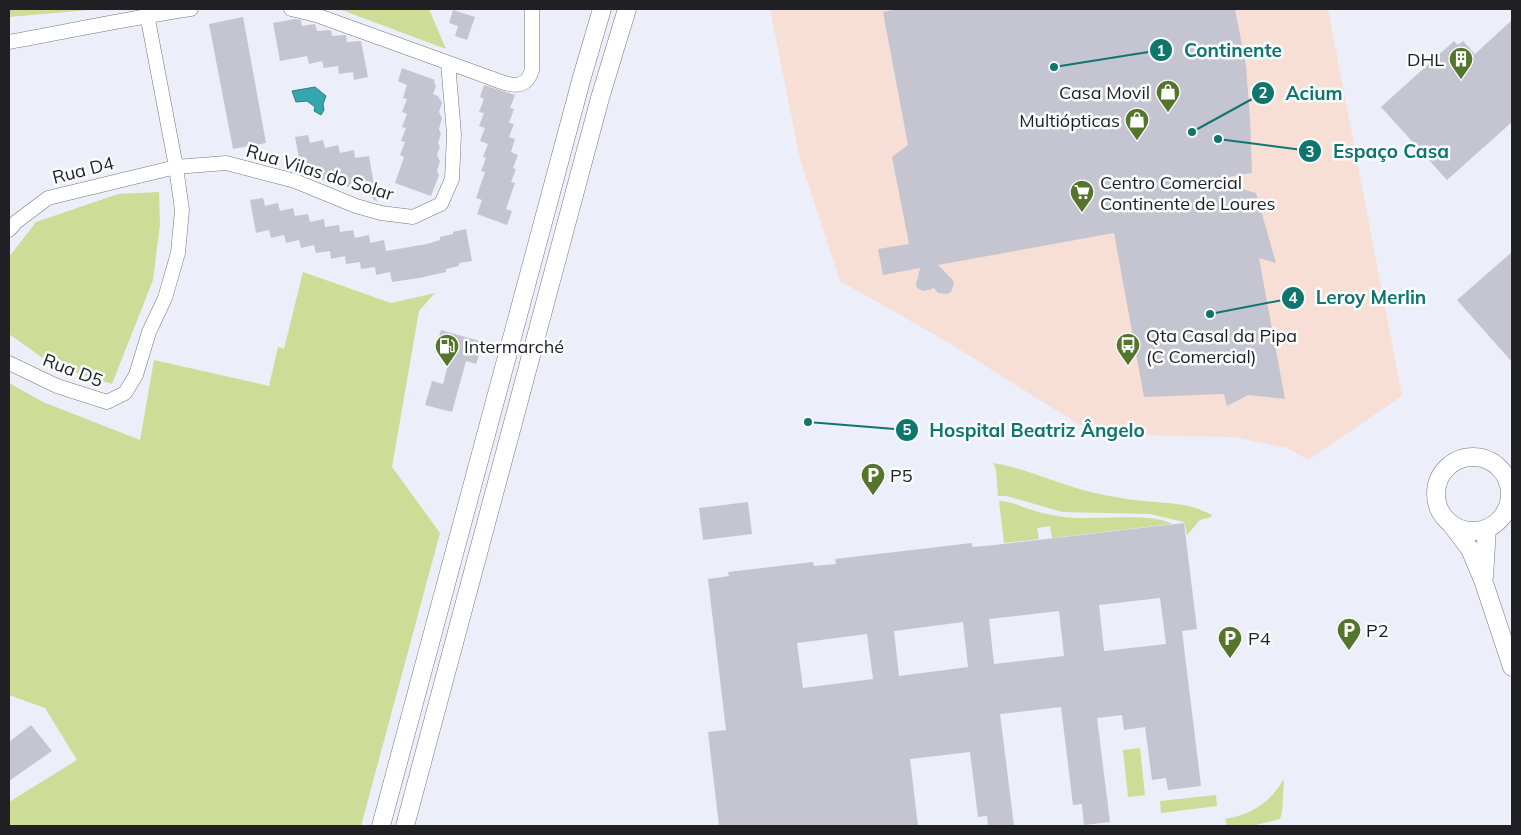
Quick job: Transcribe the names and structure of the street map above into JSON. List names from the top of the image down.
{
  "streets": {
    "street": ["Rua D4", "Rua Vilas do Solar", "Rua D5"]
  },
  "crossings": [
    ["Rua D4", "Rua Vilas do Solar"],
    ["Rua D4", "Rua D5"],
    ["Rua Vilas do Solar", "Rua D5"]
  ],
  "places": {
    "other": [
      "Continente",
      "Acium",
      "Espaço Casa",
      "Leroy Merlin",
      "Hospital Beatriz Ângelo"
    ],
    "building": ["DHL"],
    "shop": ["Casa Movil", "Multiópticas"],
    "supermarket": ["Centro Comercial Continente de Loures"],
    "bus stop": ["Qta Casal da Pipa (C Comercial)"],
    "fuel station": ["Intermarché"],
    "parking": ["P5", "P2", "P4"]
  }
}
